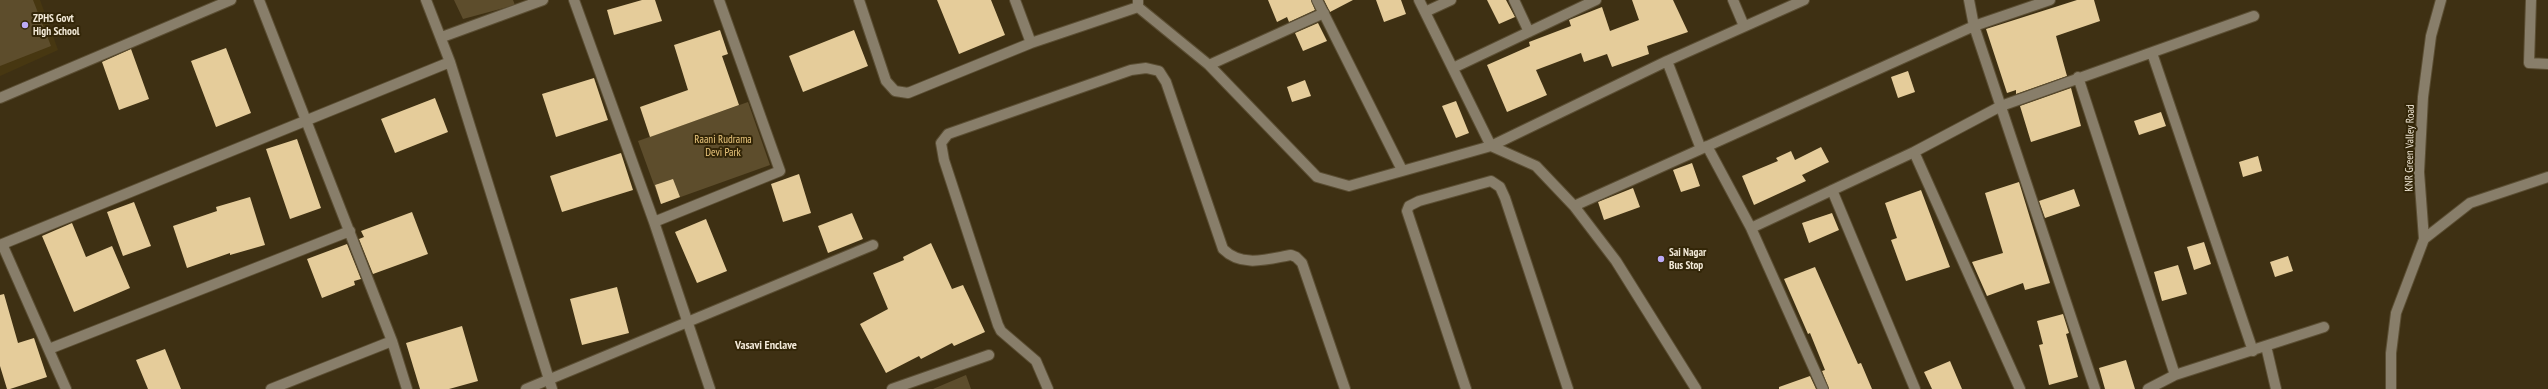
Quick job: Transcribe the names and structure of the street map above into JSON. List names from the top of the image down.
{
  "streets": {
    "street": ["KNR Green Valley Road"]
  },
  "districts": ["Vasavi Enclave"],
  "parks": ["Raani Rudrama Devi Park"],
  "places": ["ZPHS Govt High School", "Sai Nagar Bus Stop"]
}
